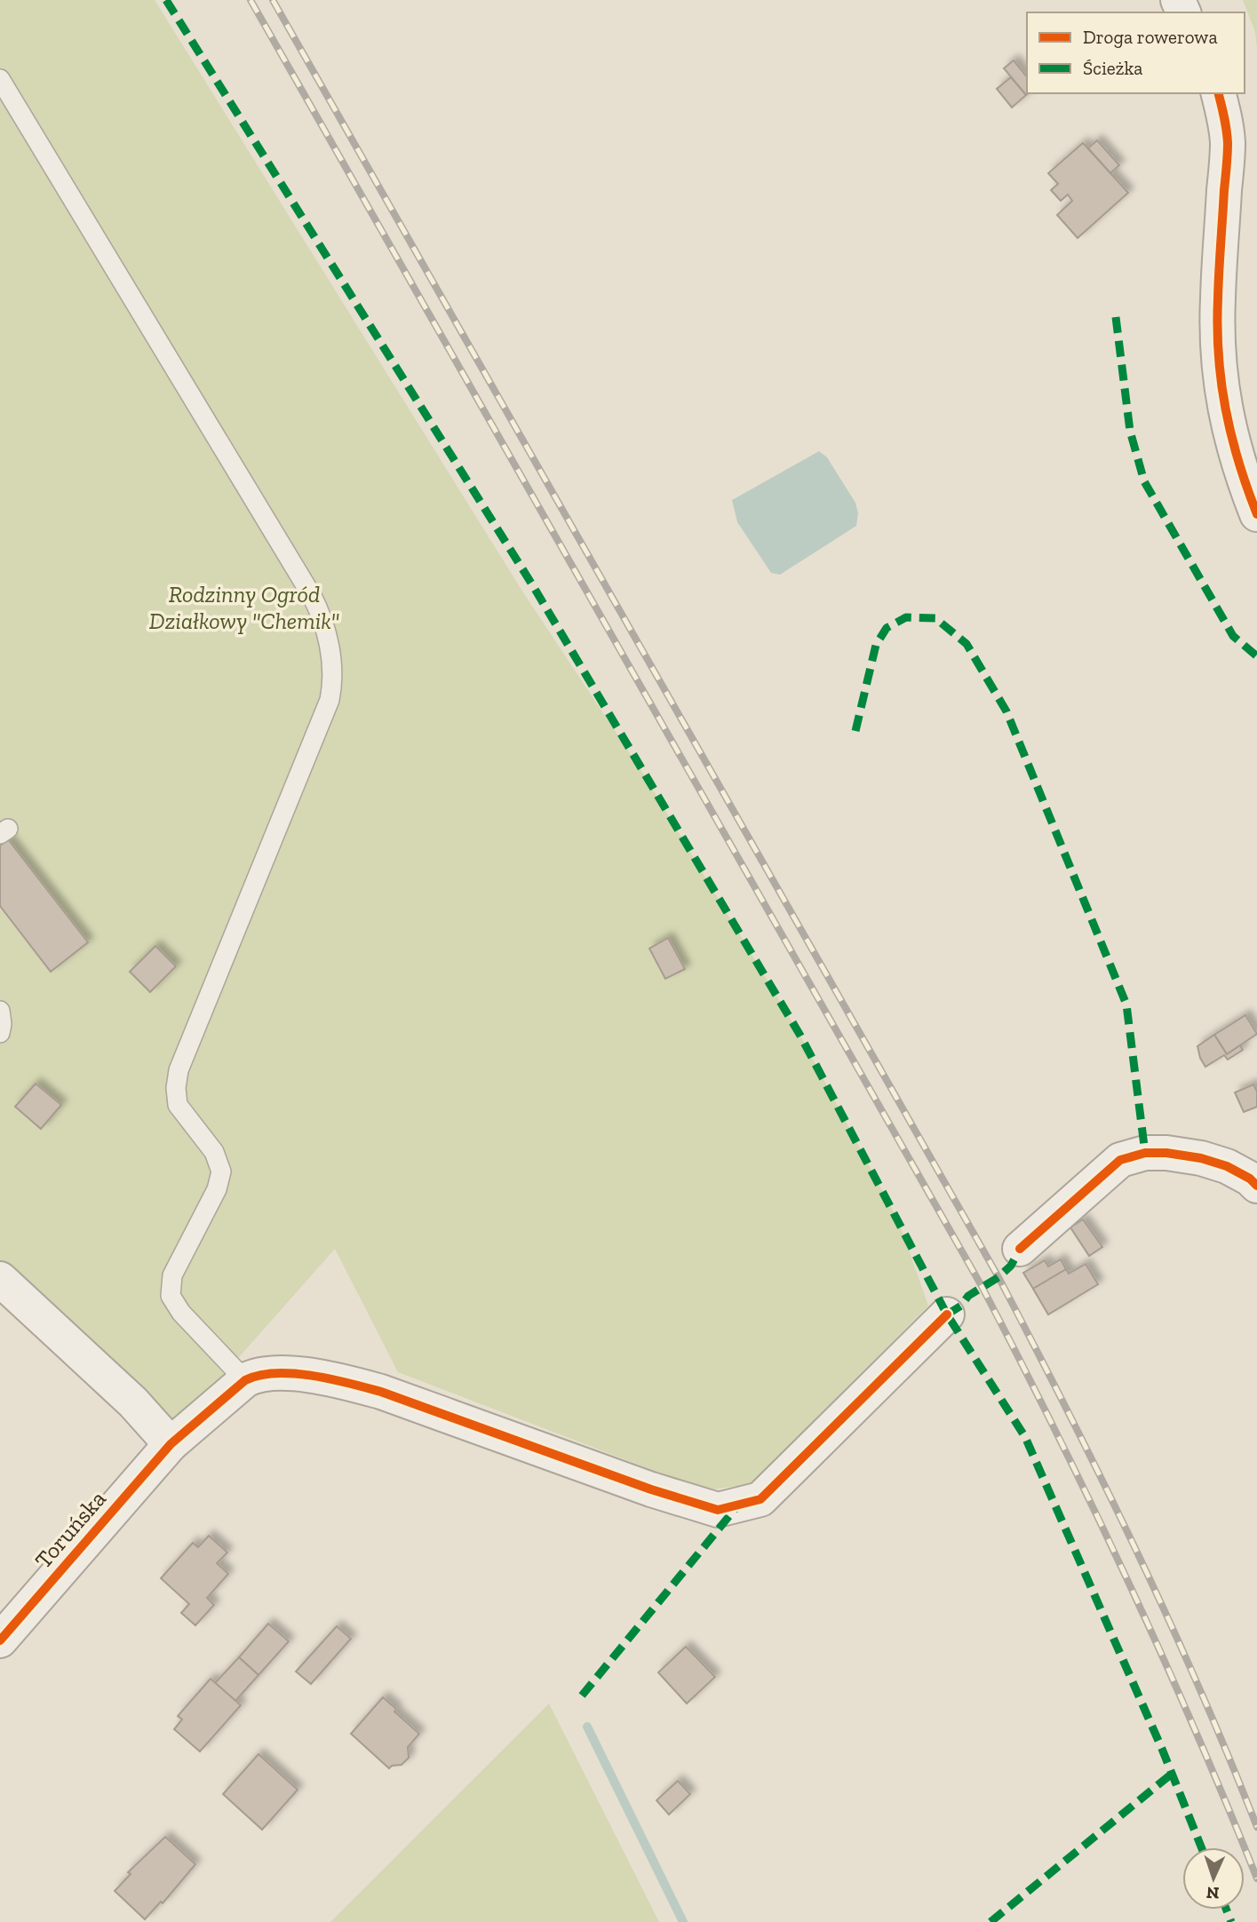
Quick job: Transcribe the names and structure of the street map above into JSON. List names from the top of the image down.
{
  "streets": {
    "street": ["Toruńska"]
  },
  "parks": ["Rodzinny Ogród Działkowy \"Chemik\""],
  "legend": ["Droga rowerowa", "Ścieżka"],
  "north": "bottom"
}
